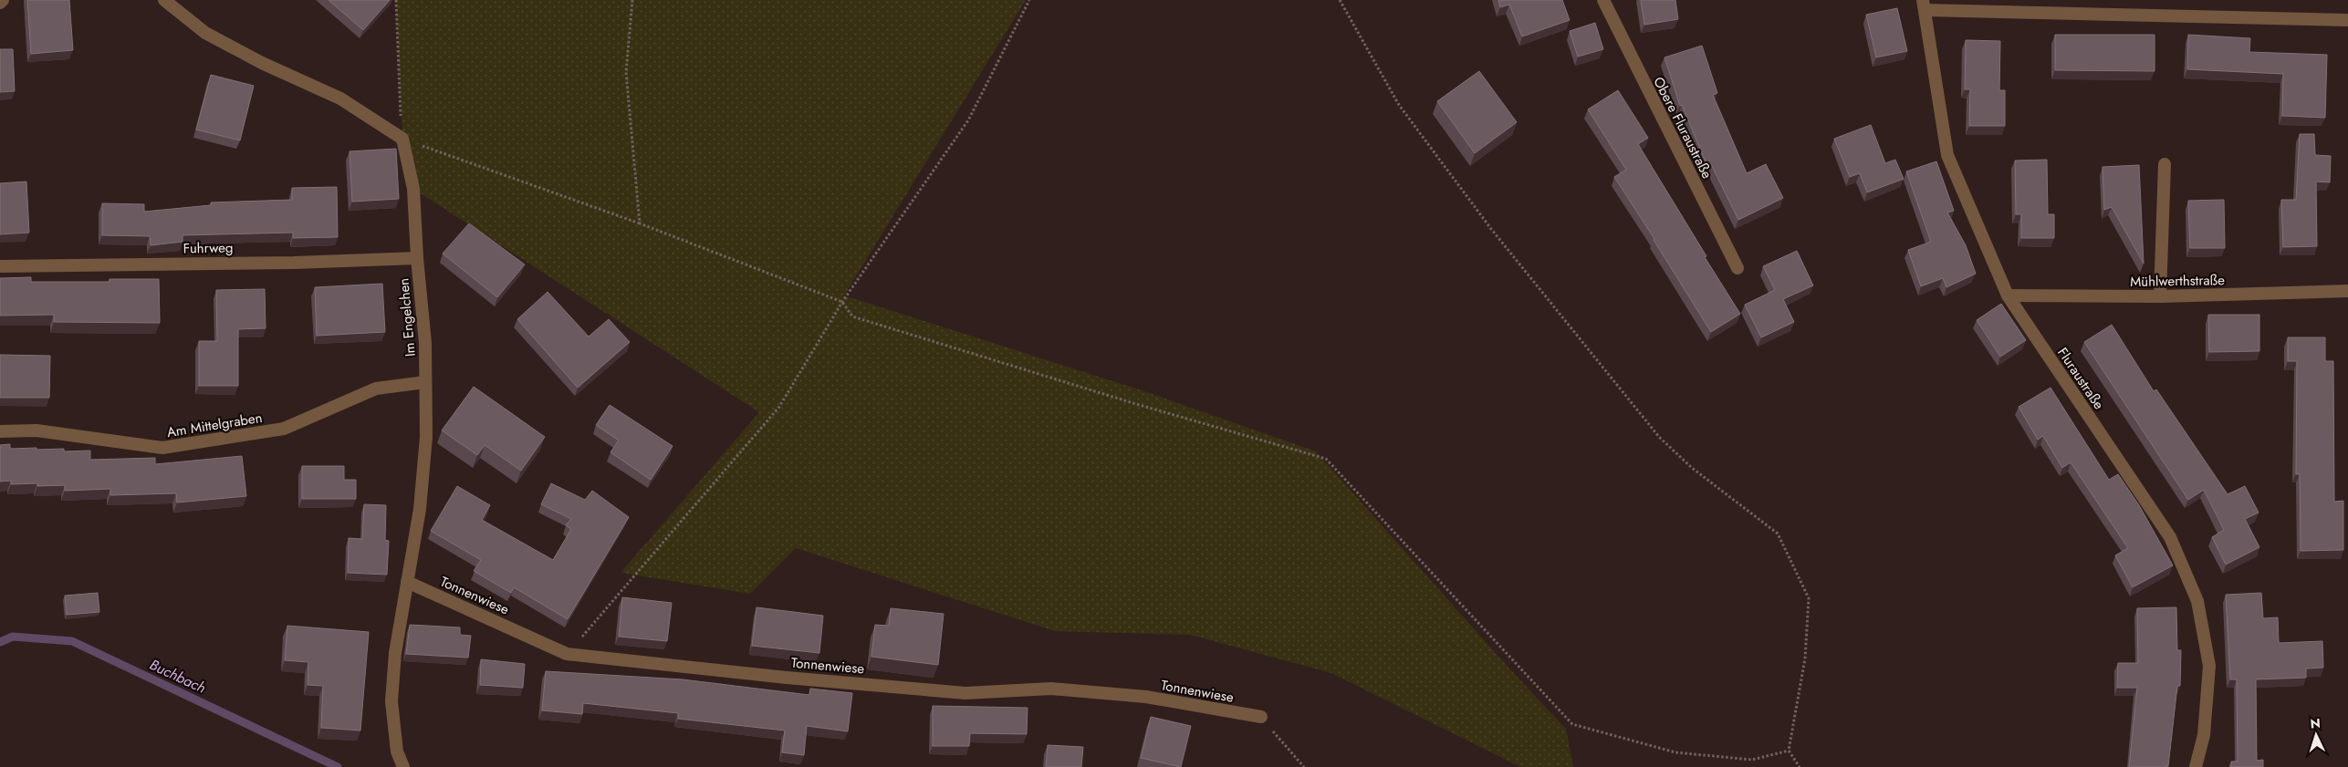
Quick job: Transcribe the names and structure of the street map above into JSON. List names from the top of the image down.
{
  "streets": {
    "street": [
      "Obere Fluraustraße",
      "Fuhrweg",
      "Mühlwerthstraße",
      "Im Engelchen",
      "Fluraustraße",
      "Am Mittelgraben",
      "Tonnenwiese"
    ]
  },
  "crossings": [
    ["Fuhrweg", "Im Engelchen"],
    ["Mühlwerthstraße", "Fluraustraße"],
    ["Im Engelchen", "Am Mittelgraben"],
    ["Im Engelchen", "Tonnenwiese"]
  ],
  "water": ["Buchbach"],
  "north": "top"
}
